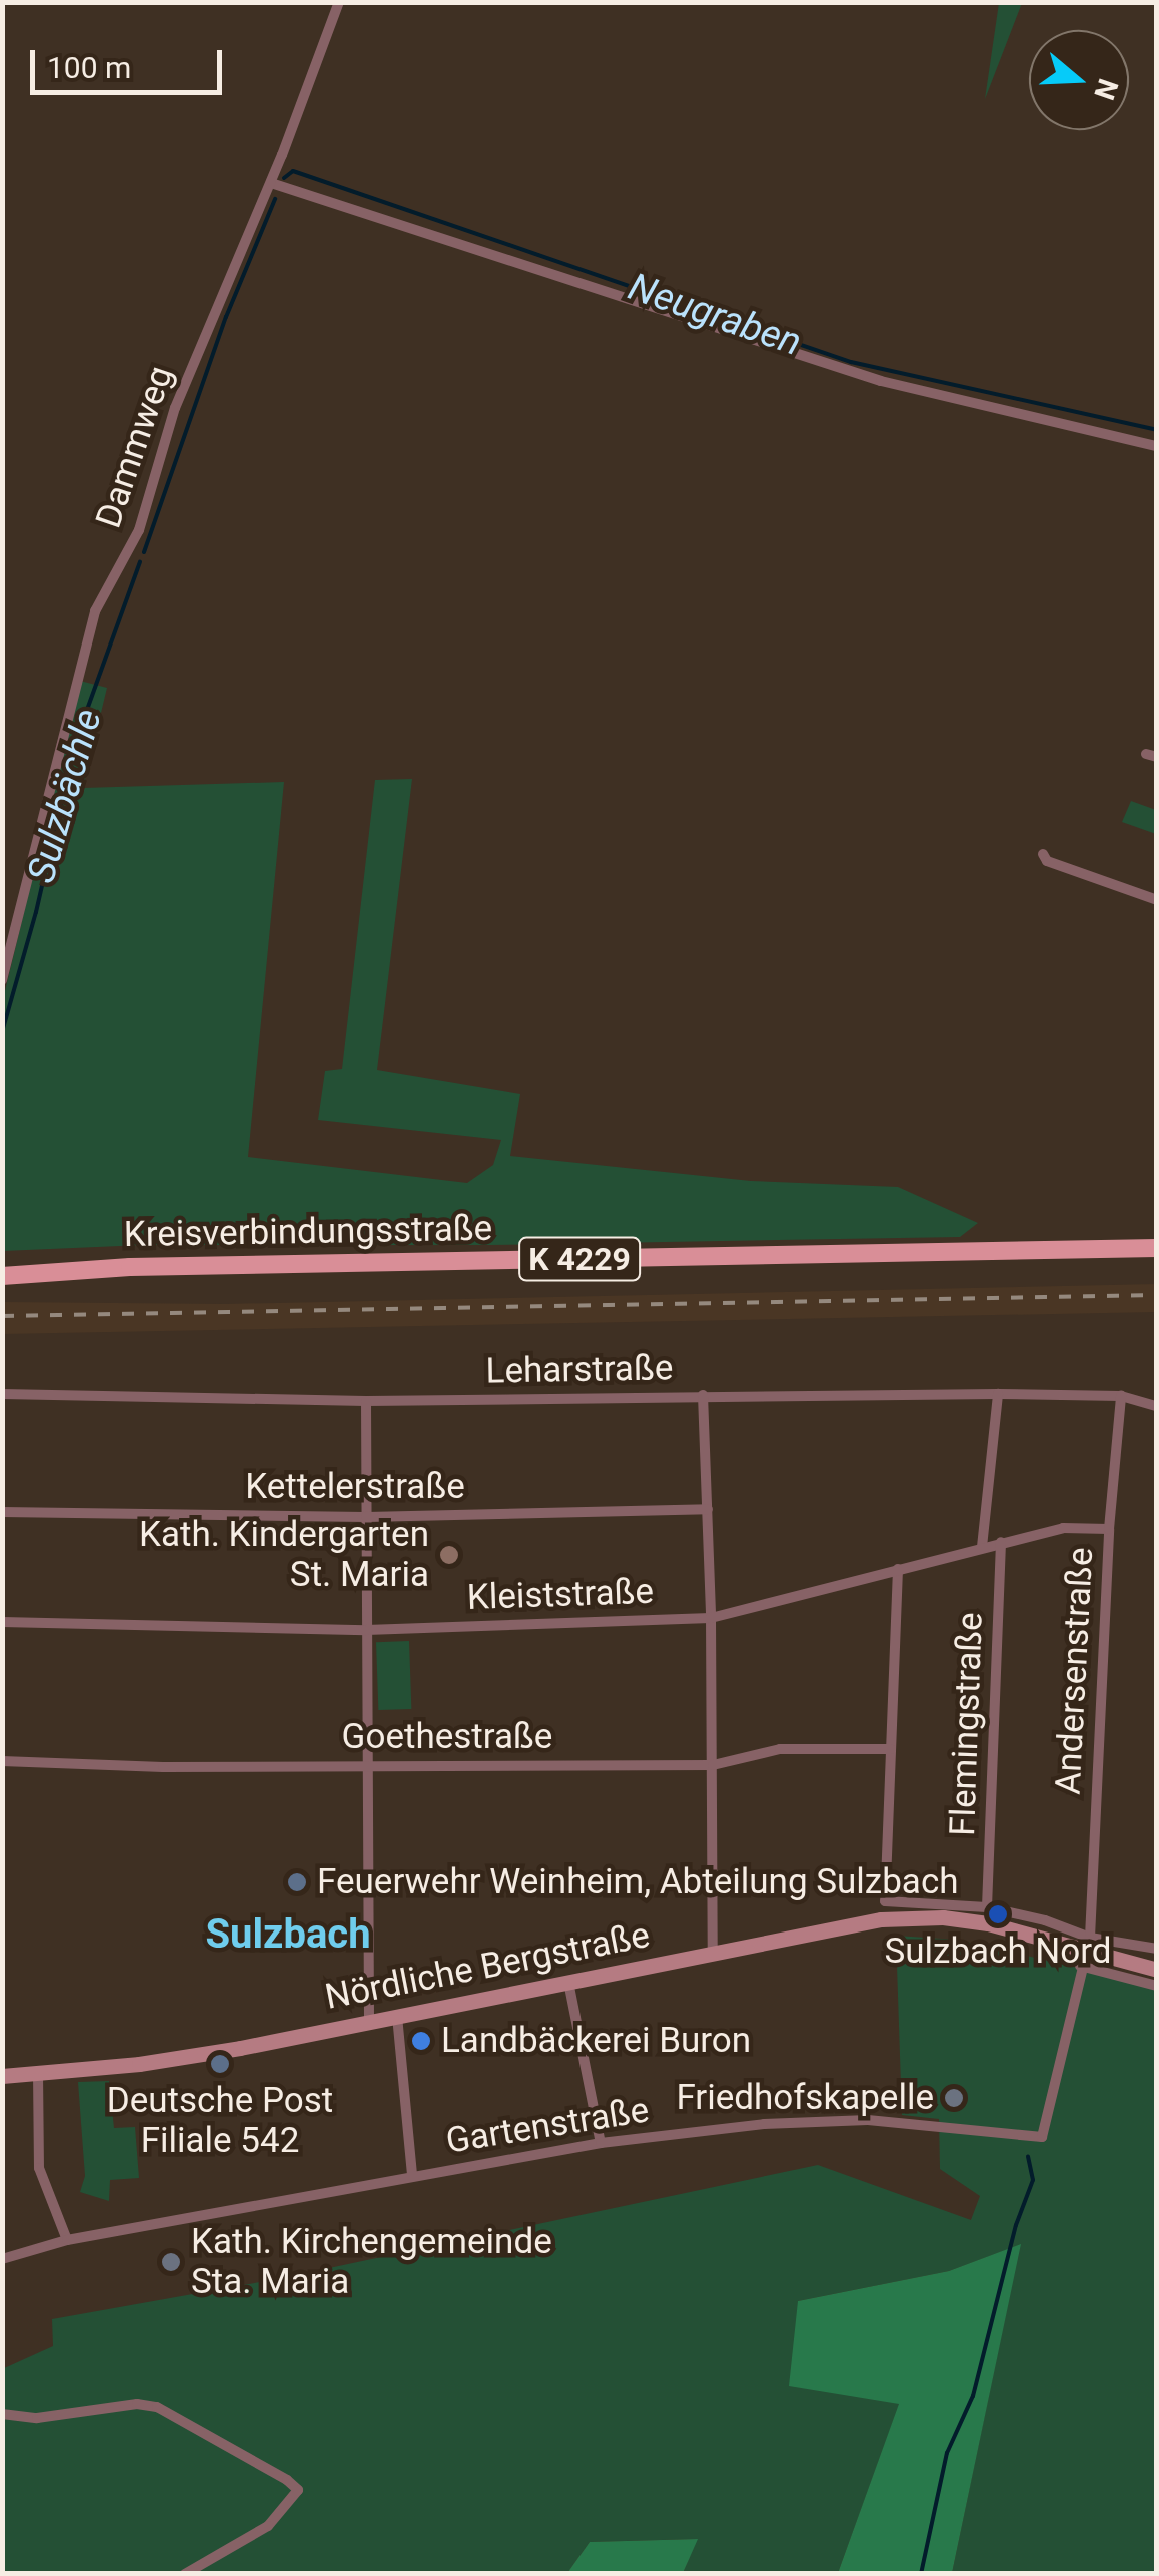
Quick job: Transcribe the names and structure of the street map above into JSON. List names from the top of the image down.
{
  "streets": {
    "main road": ["Kreisverbindungsstraße", "K 4229", "Nördliche Bergstraße"],
    "street": [
      "Dammweg",
      "Leharstraße",
      "Kettelerstraße",
      "Kleiststraße",
      "Andersenstraße",
      "Flemingstraße",
      "Goethestraße",
      "Gartenstraße"
    ]
  },
  "crossings": [
    ["Leharstraße", "Andersenstraße"],
    ["Kleiststraße", "Andersenstraße"],
    ["Kleiststraße", "Flemingstraße"],
    ["Andersenstraße", "Nördliche Bergstraße"],
    ["Andersenstraße", "Gartenstraße"]
  ],
  "districts": ["Sulzbach"],
  "water": ["Neugraben", "Sulzbächle"],
  "places": [
    "Kath. Kindergarten St. Maria",
    "Feuerwehr Weinheim, Abteilung Sulzbach",
    "Sulzbach Nord",
    "Landbäckerei Buron",
    "Deutsche Post Filiale 542",
    "Friedhofskapelle",
    "Kath. Kirchengemeinde Sta. Maria"
  ],
  "scale_bar": "100 m",
  "north": "right"
}
